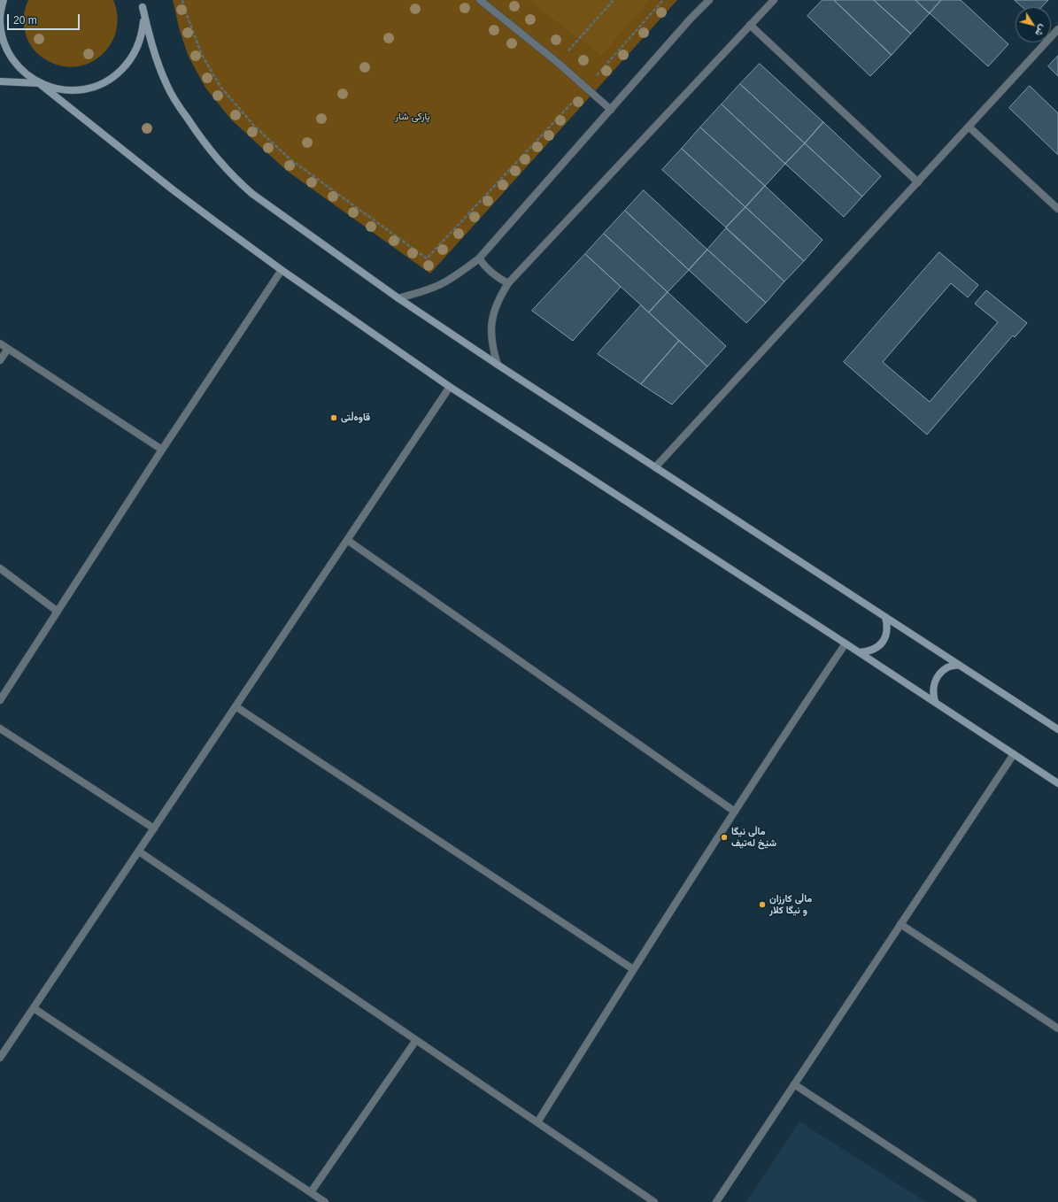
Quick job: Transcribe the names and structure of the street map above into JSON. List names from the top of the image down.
{
  "parks": ["پارکی شار"],
  "places": ["قاوەڵتی", "ماڵی نیگا شێخ لەتیف", "ماڵی کارزان و نیگا کلار"],
  "scale_bar": "20 m",
  "north": "bottom right"
}
